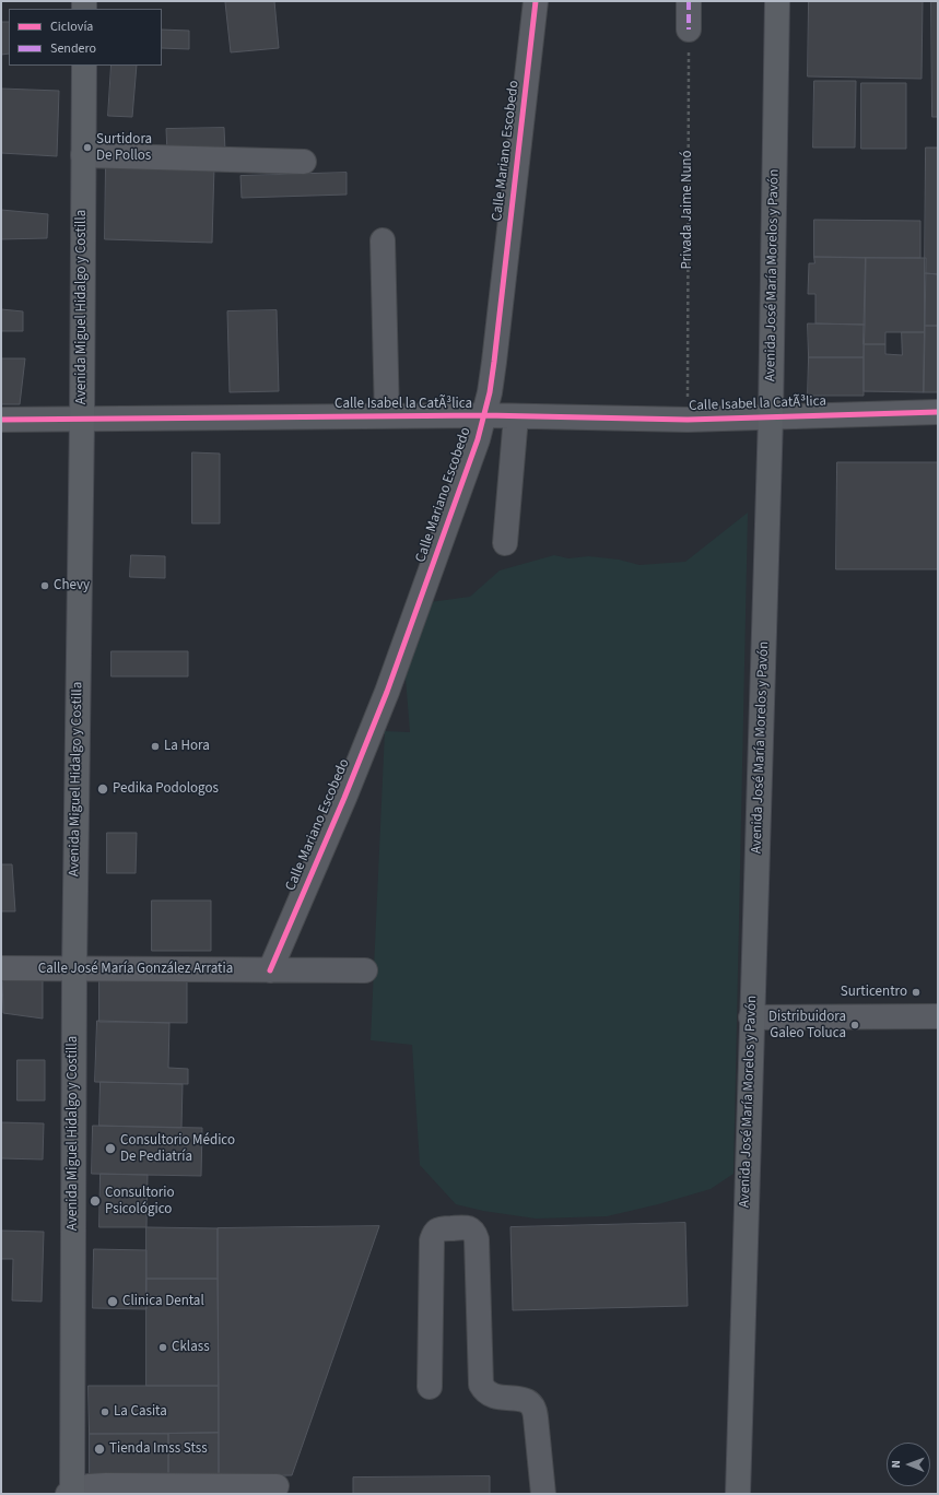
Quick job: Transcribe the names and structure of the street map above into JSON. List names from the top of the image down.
{
  "streets": {
    "main road": ["Avenida José María Morelos y Pavón", "Avenida Miguel Hidalgo y Costilla"],
    "street": ["Calle Mariano Escobedo", "Calle Isabel la CatÃ³lica", "Calle José María González Arratia"],
    "path": ["Privada Jaime Nunó"]
  },
  "crossings": [
    ["Calle Mariano Escobedo", "Calle Isabel la CatÃ³lica"],
    ["Calle Mariano Escobedo", "Calle José María González Arratia"],
    ["Privada Jaime Nunó", "Calle Isabel la CatÃ³lica"],
    ["Avenida José María Morelos y Pavón", "Calle Isabel la CatÃ³lica"],
    ["Avenida Miguel Hidalgo y Costilla", "Calle Isabel la CatÃ³lica"],
    ["Avenida Miguel Hidalgo y Costilla", "Calle José María González Arratia"]
  ],
  "places": [
    "Surtidora De Pollos",
    "Chevy",
    "La Hora",
    "Pedika Podologos",
    "Surticentro",
    "Distribuidora Galeo Toluca",
    "Consultorio Médico De Pediatría",
    "Consultorio Psicológico",
    "Clinica Dental",
    "Cklass",
    "La Casita",
    "Tienda Imss Stss"
  ],
  "legend": ["Ciclovía", "Sendero"],
  "north": "left"
}
